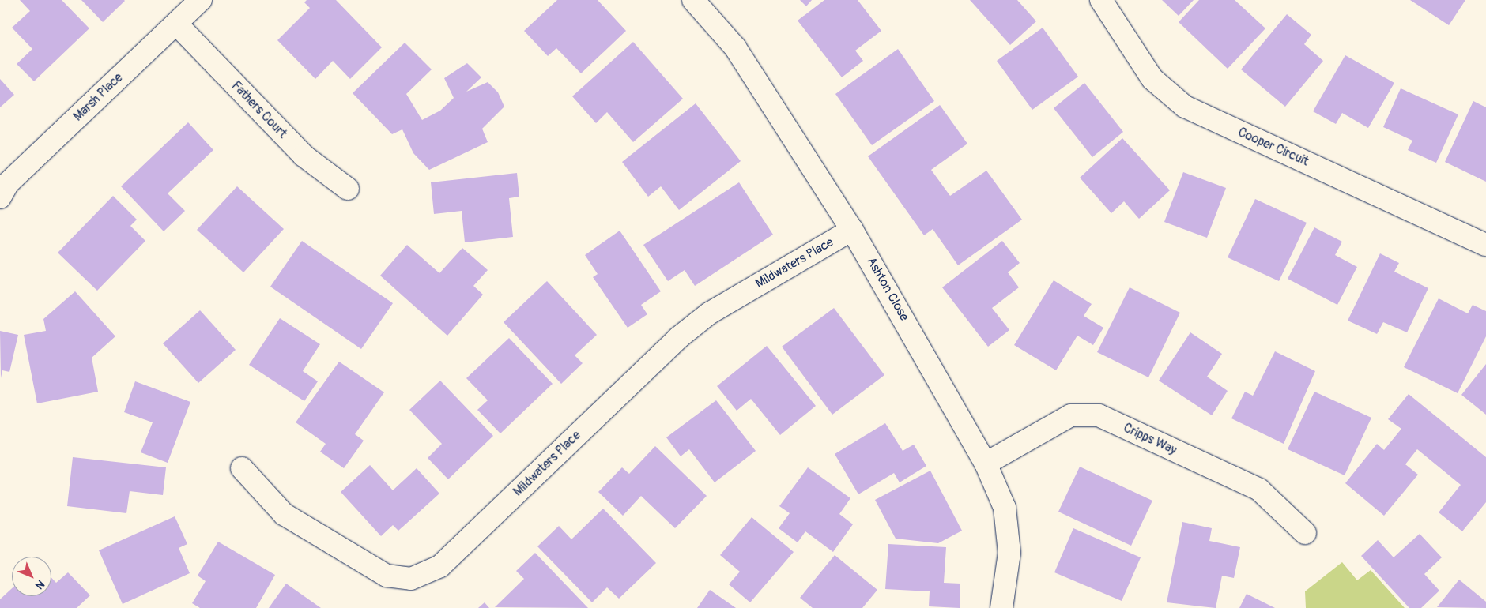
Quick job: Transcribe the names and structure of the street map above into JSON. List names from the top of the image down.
{
  "streets": {
    "street": [
      "Marsh Place",
      "Fathers Court",
      "Cooper Circuit",
      "Mildwaters Place",
      "Ashton Close",
      "Cripps Way"
    ]
  },
  "crossings": [
    ["Marsh Place", "Fathers Court"],
    ["Mildwaters Place", "Ashton Close"],
    ["Ashton Close", "Cripps Way"]
  ],
  "north": "bottom right"
}
